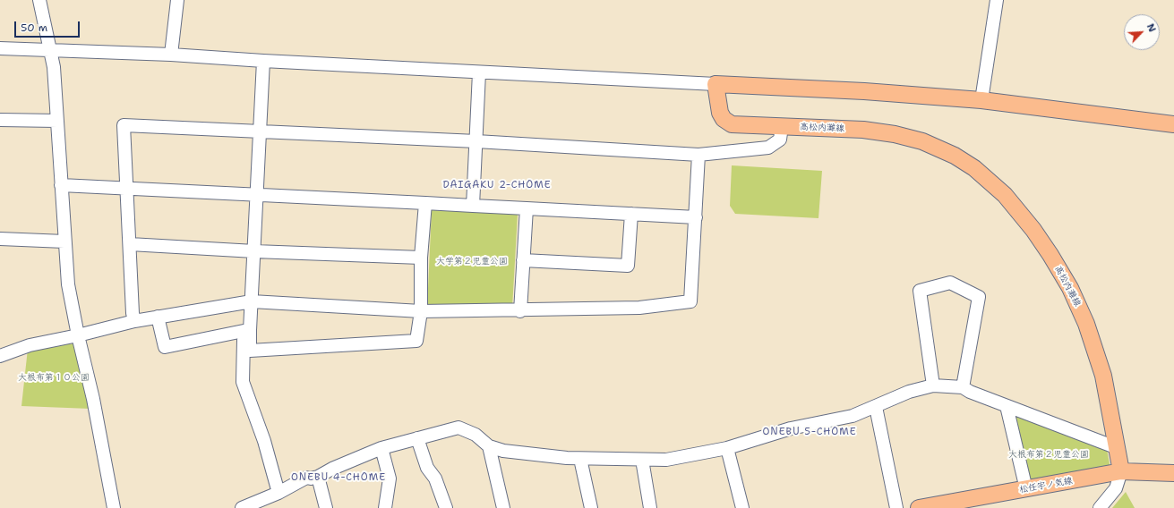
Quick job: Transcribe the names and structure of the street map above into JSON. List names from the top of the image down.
{
  "streets": {
    "main road": ["高松内灘線", "松任宇ノ気線"]
  },
  "crossings": [
    ["高松内灘線", "松任宇ノ気線"]
  ],
  "districts": ["DAIGAKU 2-CHOME", "ONEBU 5-CHOME", "ONEBU 4-CHOME"],
  "parks": ["大学第２児童公園", "大根布第１０公園", "大根布第２児童公園"],
  "scale_bar": "50 m",
  "north": "top right"
}
